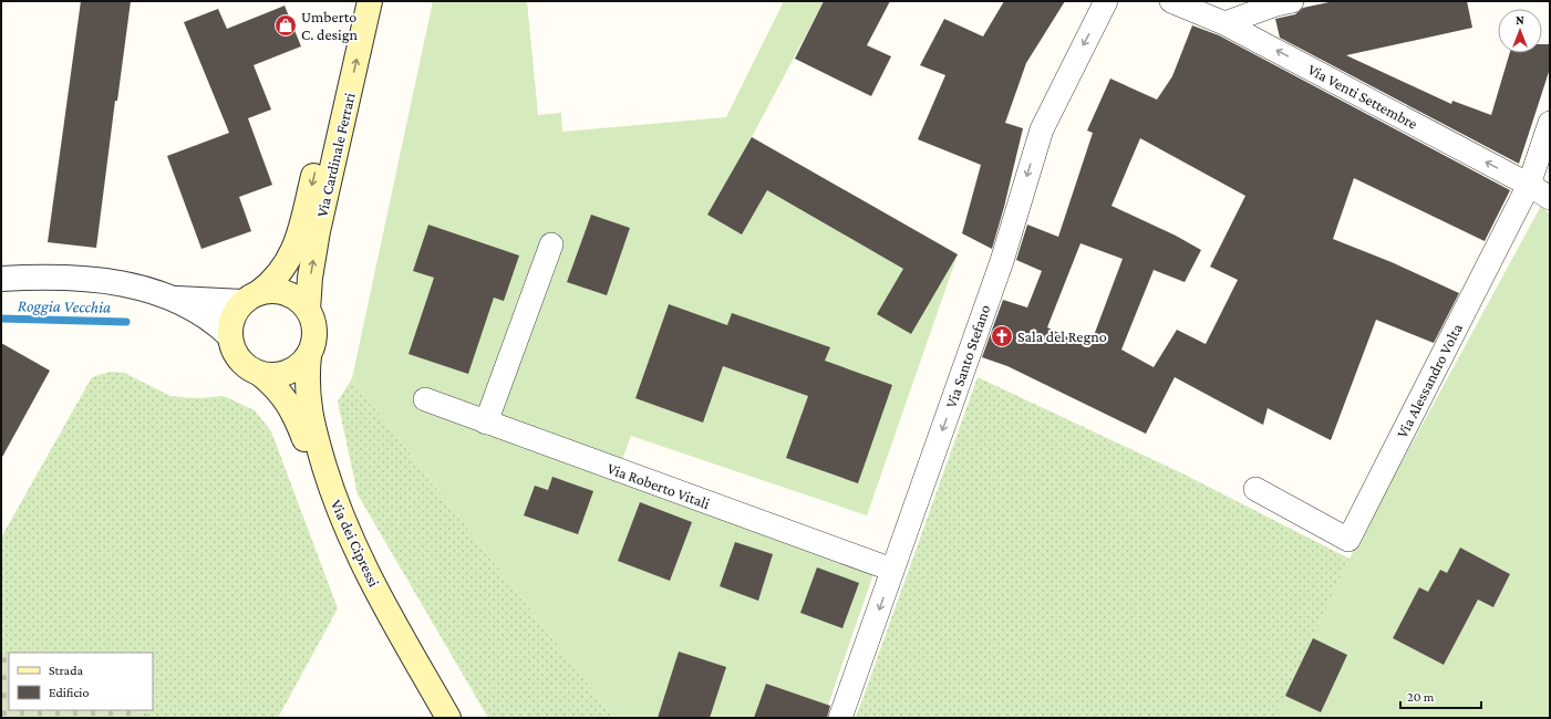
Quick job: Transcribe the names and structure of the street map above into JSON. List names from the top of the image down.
{
  "streets": {
    "main road": ["Via Cardinale Ferrari", "Via dei Cipressi"],
    "street": [
      "Via Venti Settembre",
      "Via Santo Stefano",
      "Via Alessandro Volta",
      "Via Roberto Vitali"
    ]
  },
  "crossings": [
    ["Via Venti Settembre", "Via Alessandro Volta"],
    ["Via Cardinale Ferrari", "Via dei Cipressi"],
    ["Via Santo Stefano", "Via Roberto Vitali"]
  ],
  "one_way": ["Via Venti Settembre", "Via Santo Stefano"],
  "water": ["Roggia Vecchia"],
  "places": {
    "shop": ["Umberto C. design"],
    "church": ["Sala del Regno"]
  },
  "legend": ["Strada", "Edificio"],
  "scale_bar": "20 m",
  "north": "top"
}
